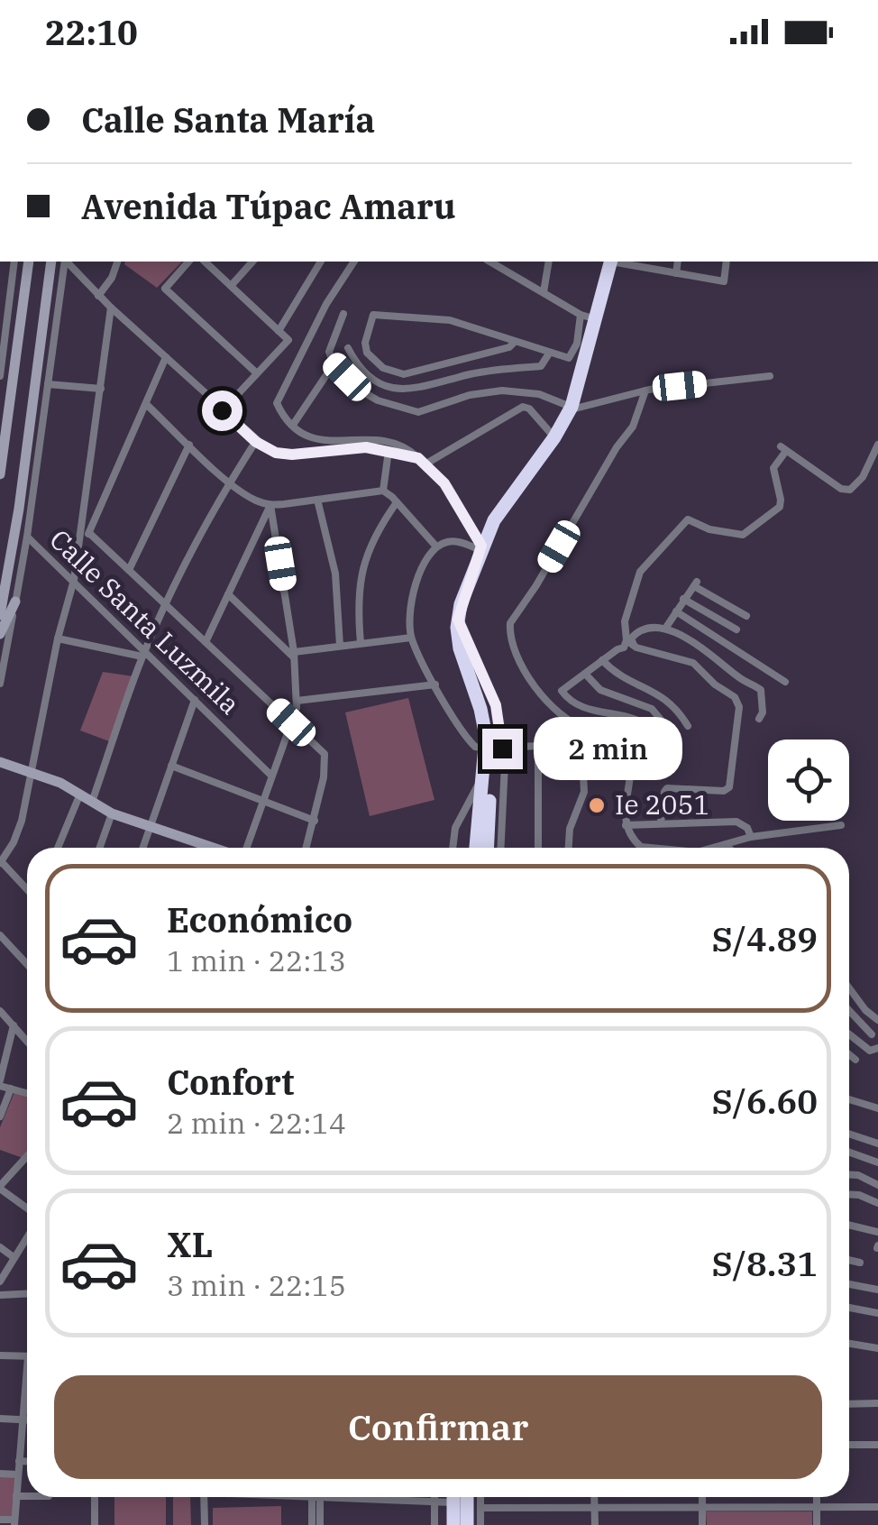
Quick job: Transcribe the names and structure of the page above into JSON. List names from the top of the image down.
{
  "streets": {
    "street": ["Calle Santa Luzmila"]
  },
  "places": ["Ie 2051"],
  "page": {
    "status": "22:10",
    "banner": ["Calle Santa María", "Avenida Túpac Amaru"],
    "bubble": "2 min",
    "list": [
      {
        "name": "Económico",
        "note": "1 min · 22:13",
        "value": "S/4.89"
      },
      {
        "name": "Confort",
        "note": "2 min · 22:14",
        "value": "S/6.60"
      },
      {
        "name": "XL",
        "note": "3 min · 22:15",
        "value": "S/8.31"
      }
    ],
    "buttons": "Confirmar"
  }
}
